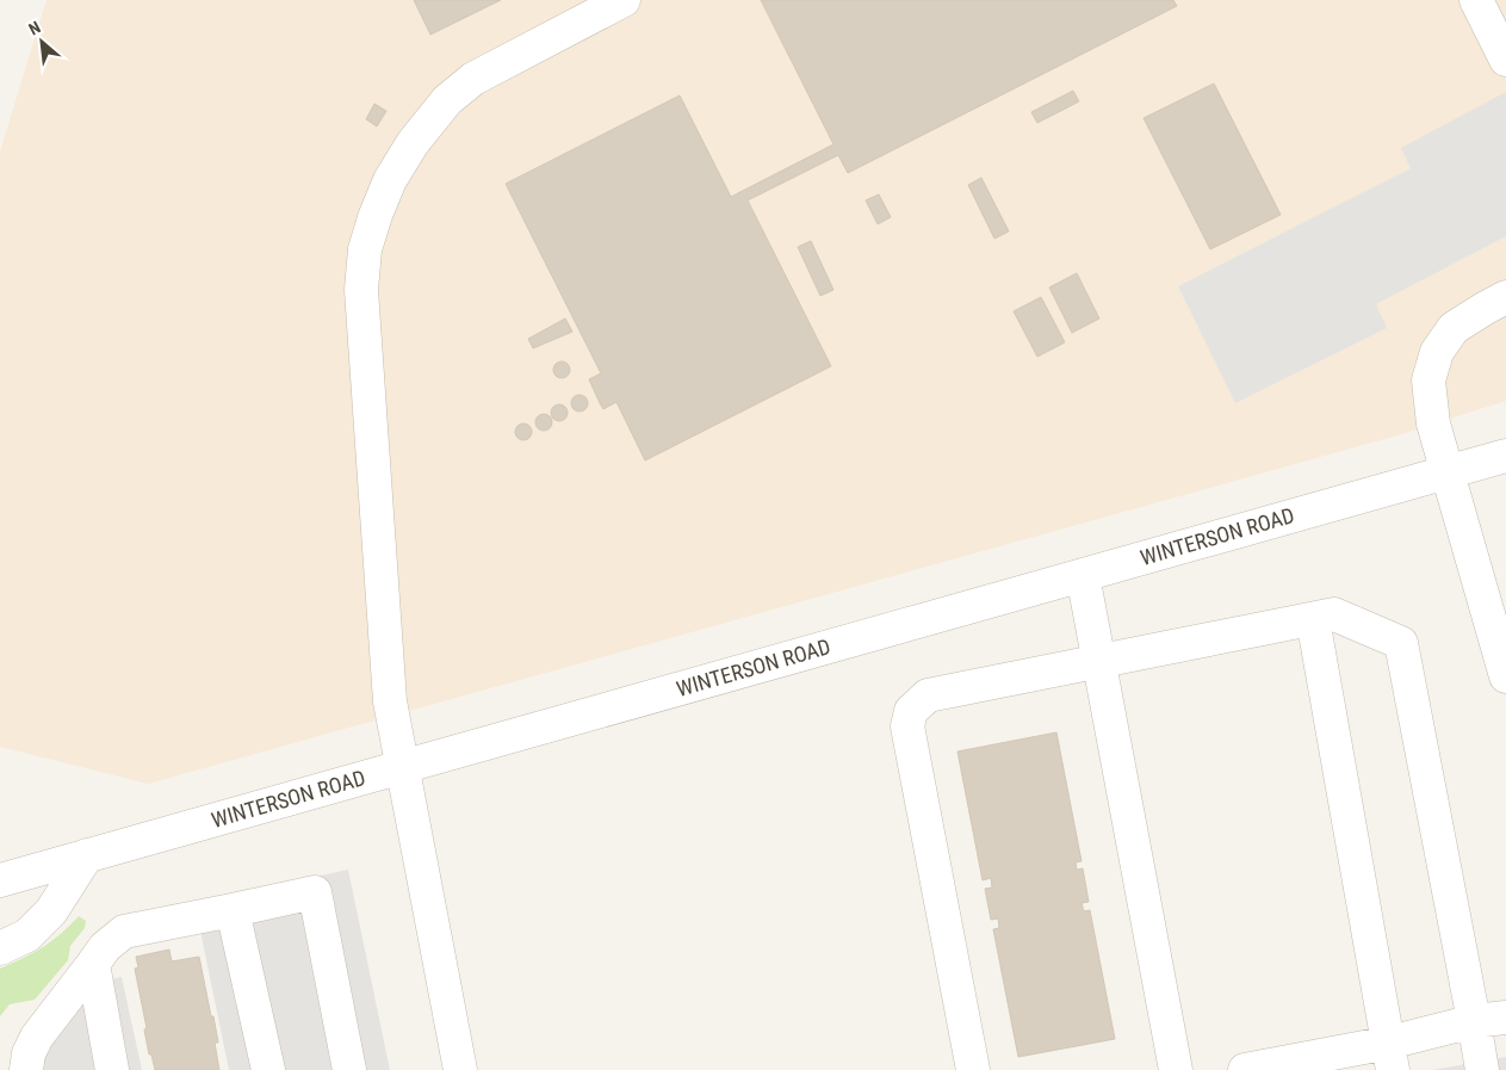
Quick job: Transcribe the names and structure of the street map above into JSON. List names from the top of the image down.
{
  "streets": {
    "street": ["WINTERSON ROAD"]
  },
  "north": "top left"
}
